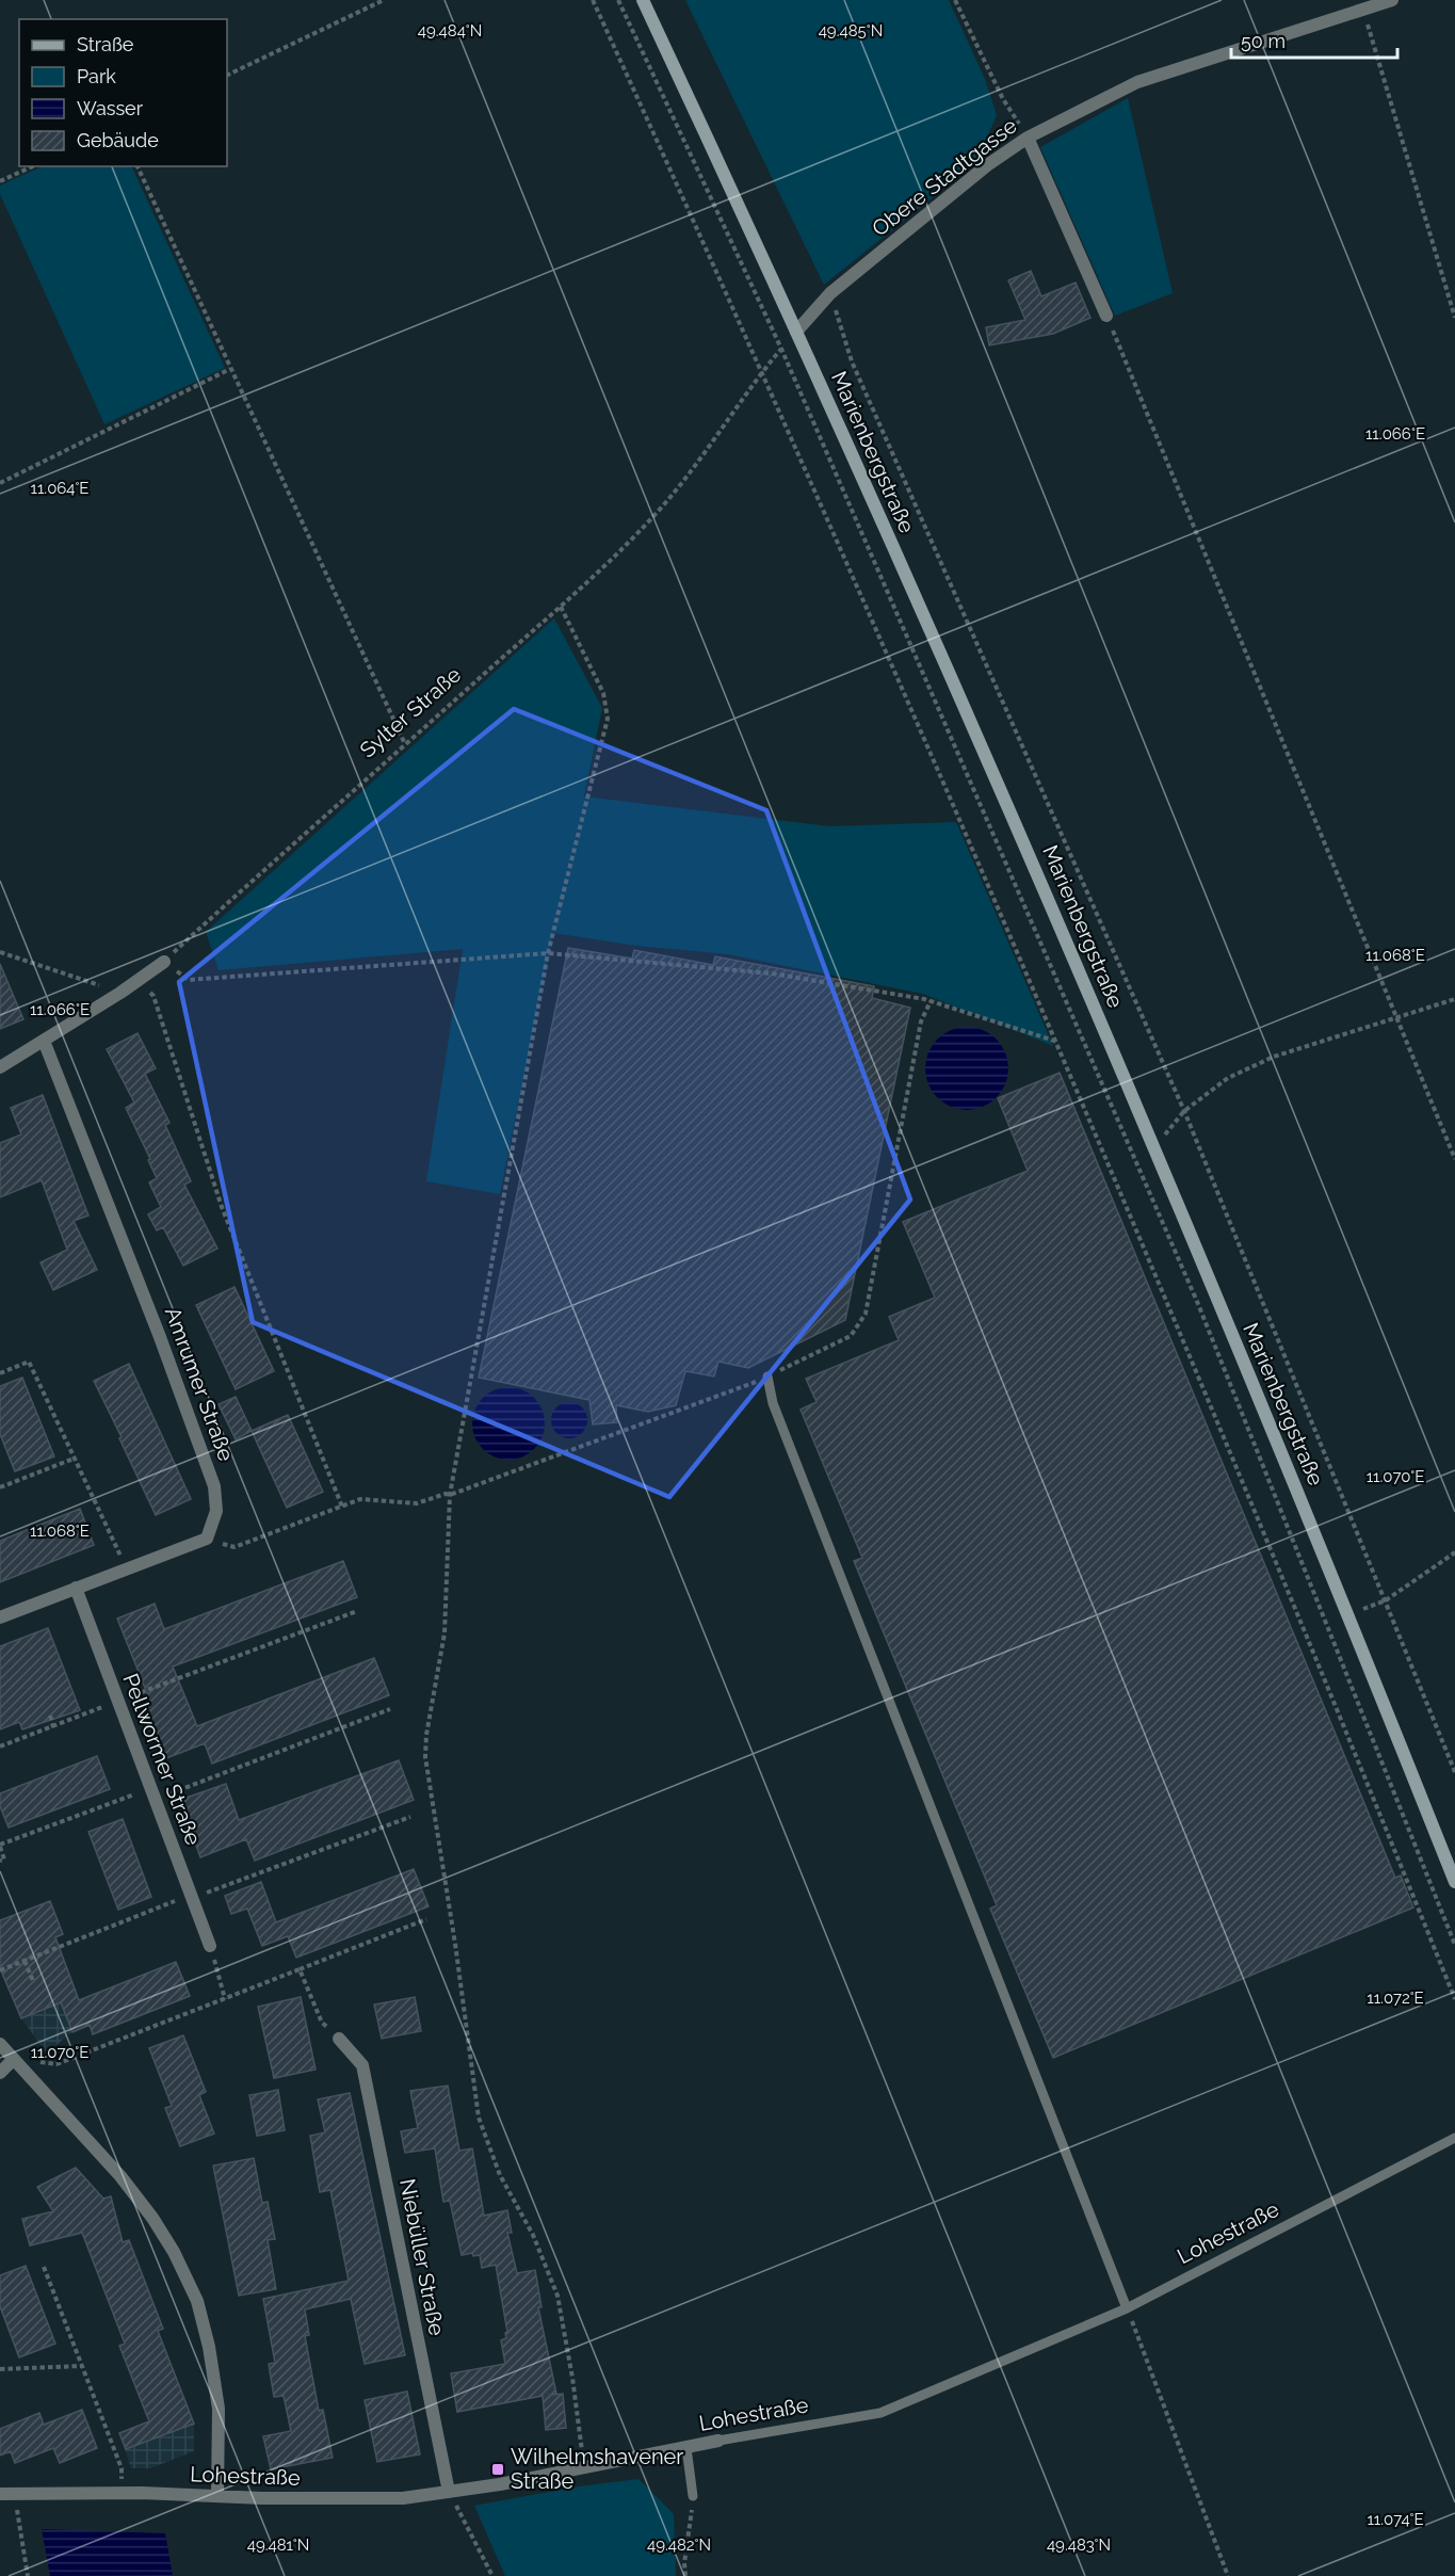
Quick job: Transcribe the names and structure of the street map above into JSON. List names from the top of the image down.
{
  "streets": {
    "main road": ["Marienbergstraße"],
    "street": [
      "Obere Stadtgasse",
      "Amrumer Straße",
      "Pellwormer Straße",
      "Lohestraße",
      "Niebüller Straße"
    ],
    "path": ["Sylter Straße"]
  },
  "crossings": [
    ["Obere Stadtgasse", "Marienbergstraße"],
    ["Obere Stadtgasse", "Sylter Straße"],
    ["Marienbergstraße", "Sylter Straße"],
    ["Lohestraße", "Niebüller Straße"]
  ],
  "places": {
    "transit": ["Wilhelmshavener Straße"]
  },
  "legend": [
    "Straße",
    "Park",
    "Wasser",
    "Gebäude"
  ],
  "scale_bar": "50 m",
  "coordinates": [
    "49.484°N",
    "49.485°N",
    "11.066°E",
    "11.064°E",
    "11.068°E",
    "11.070°E",
    "11.072°E",
    "11.074°E",
    "49.481°N",
    "49.482°N",
    "49.483°N"
  ]
}
